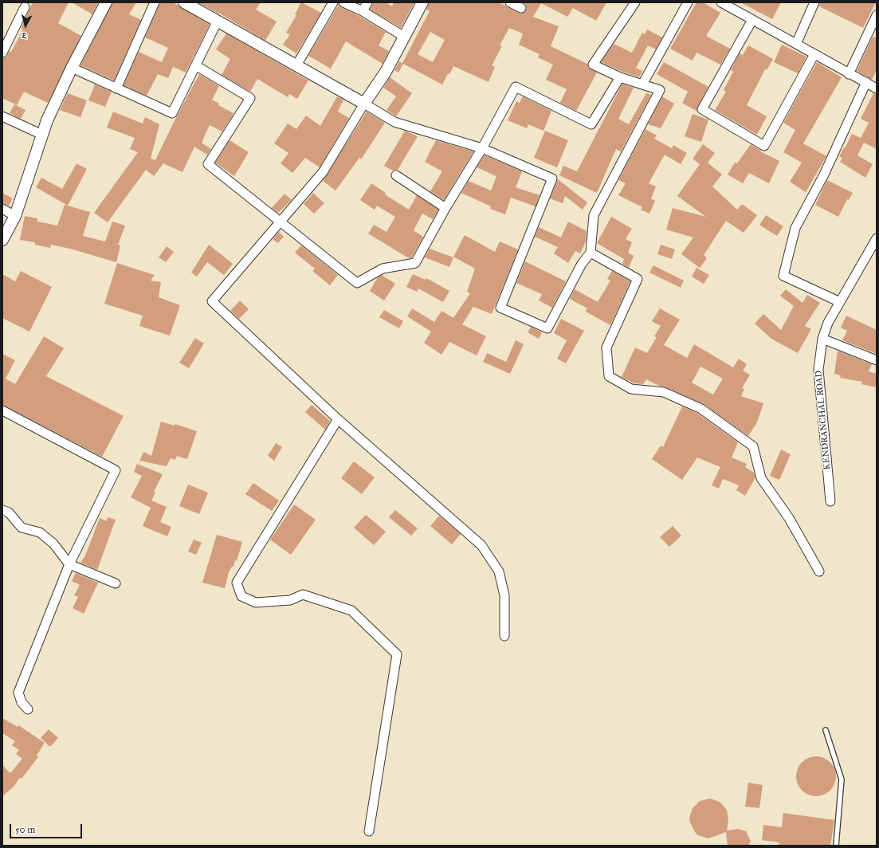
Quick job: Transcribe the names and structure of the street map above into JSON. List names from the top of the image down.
{
  "streets": {
    "street": ["KENDRANCHAL ROAD"]
  },
  "scale_bar": "50 m",
  "north": "bottom"
}
